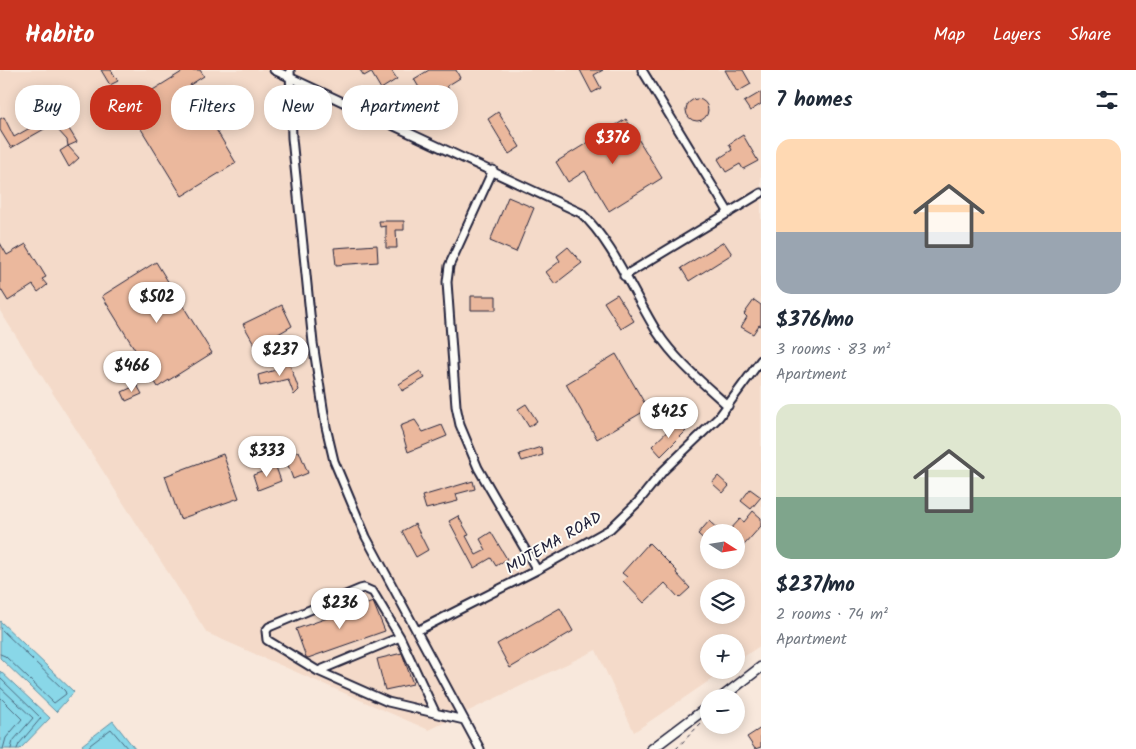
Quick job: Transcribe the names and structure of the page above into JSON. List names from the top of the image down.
{
  "streets": {
    "street": ["MUTEMA ROAD"]
  },
  "north": "right",
  "page": {
    "header": "Habito",
    "nav": ["Map", "Layers", "Share"],
    "heading": "7 homes",
    "chip": [
      "Buy",
      "Rent",
      "Filters",
      "New",
      "Apartment"
    ],
    "price": [
      "$376",
      "$502",
      "$237",
      "$466",
      "$425",
      "$333",
      "$236"
    ],
    "list": [
      {
        "name": "$376/mo",
        "note": "3 rooms · 83 m² · Apartment"
      },
      {
        "name": "$237/mo",
        "note": "2 rooms · 74 m² · Apartment"
      }
    ],
    "map_buttons": ["+", "−"]
  }
}
